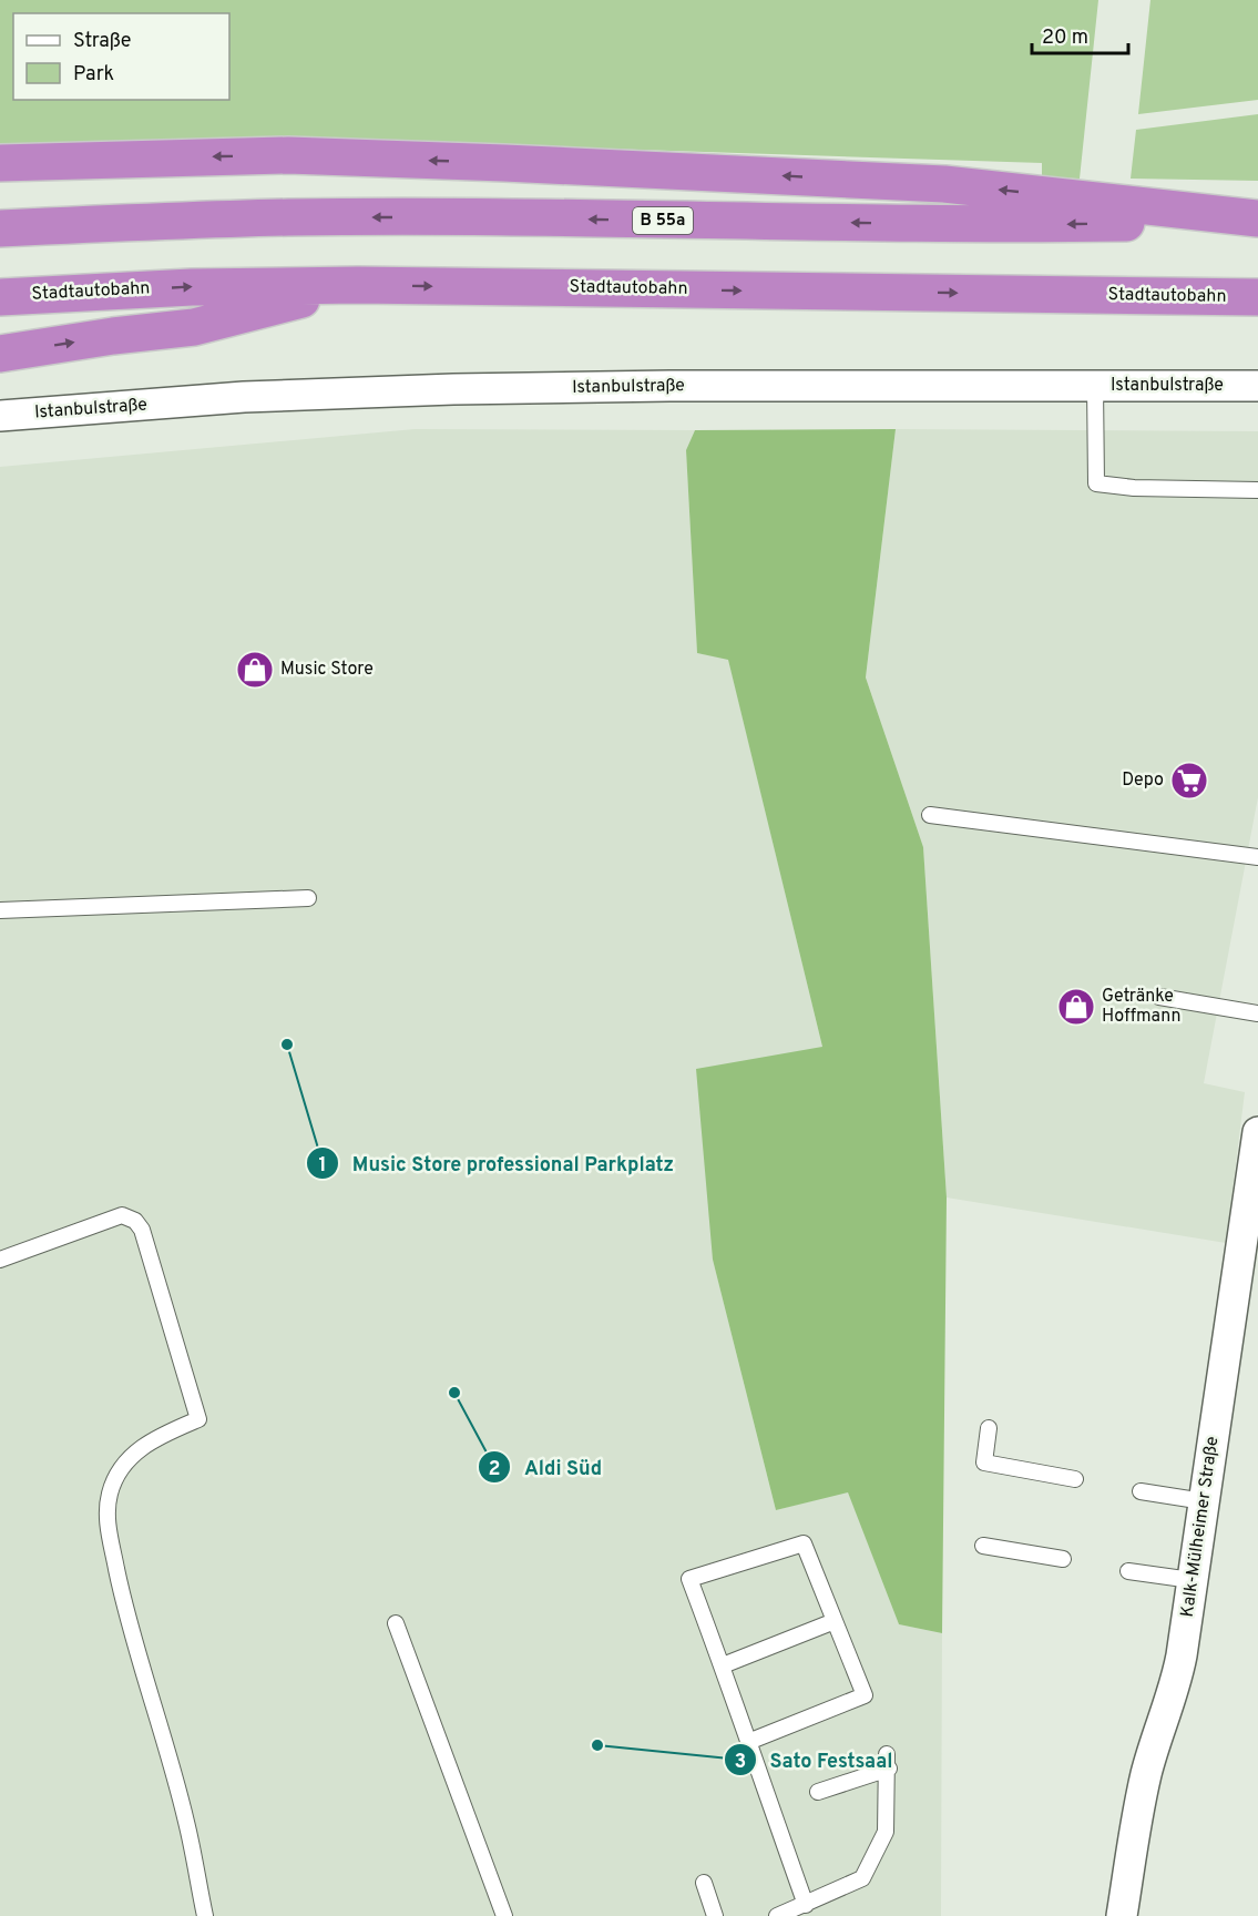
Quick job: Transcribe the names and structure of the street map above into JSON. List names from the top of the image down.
{
  "streets": {
    "highway": ["B 55a", "Stadtautobahn"],
    "street": ["Istanbulstraße", "Kalk-Mülheimer Straße"]
  },
  "places": {
    "shop": ["Music Store", "Getränke Hoffmann"],
    "supermarket": ["Depo"],
    "other": ["Music Store professional Parkplatz", "Aldi Süd", "Sato Festsaal"]
  },
  "legend": ["Straße", "Park"],
  "scale_bar": "20 m"
}
